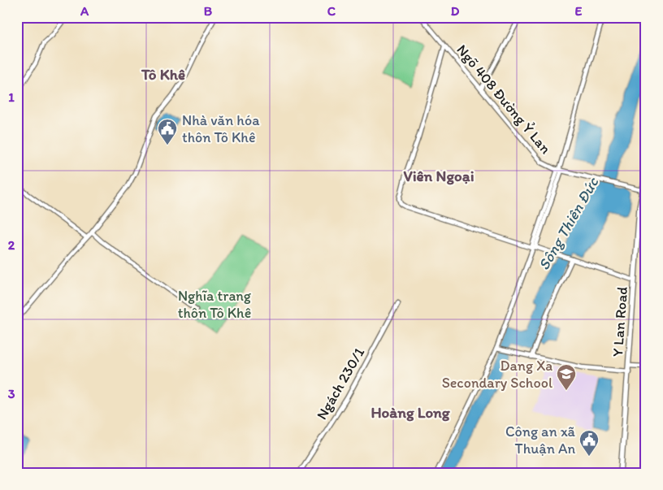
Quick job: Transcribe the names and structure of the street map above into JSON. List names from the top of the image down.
{
  "streets": {
    "main road": ["Y Lan Road"],
    "street": ["Ngõ 408 Đường Ỷ Lan", "Ngách 230/1"]
  },
  "crossings": [
    ["Ngõ 408 Đường Ỷ Lan", "Y Lan Road"]
  ],
  "districts": ["Tô Khê", "Viên Ngoại", "Hoàng Long"],
  "water": ["Sông Thiên Đức"],
  "parks": ["Nghĩa trang thôn Tô Khê"],
  "places": {
    "public building": ["Nhà văn hóa thôn Tô Khê", "Công an xã Thuận An"],
    "school or university": ["Dang Xa Secondary School"]
  },
  "grid": {
    "columns": [
      "A",
      "B",
      "C",
      "D",
      "E"
    ],
    "rows": ["1", "2", "3"]
  }
}
